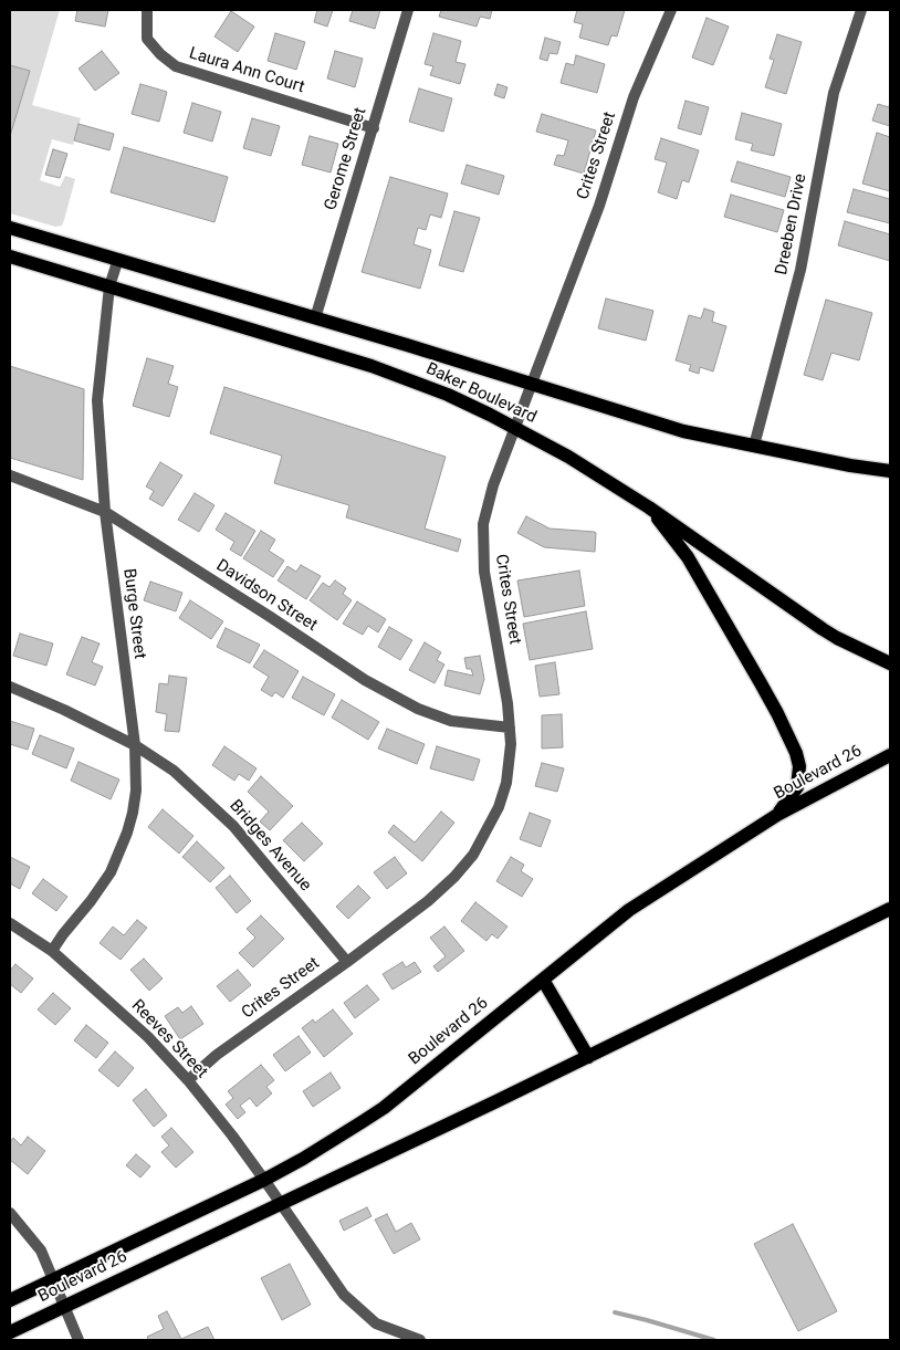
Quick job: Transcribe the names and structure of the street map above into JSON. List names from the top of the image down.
{
  "streets": {
    "main road": ["Baker Boulevard", "Boulevard 26"],
    "street": [
      "Laura Ann Court",
      "Crites Street",
      "Gerome Street",
      "Dreeben Drive",
      "Davidson Street",
      "Burge Street",
      "Bridges Avenue",
      "Reeves Street"
    ]
  },
  "crossings": [
    ["Laura Ann Court", "Gerome Street"],
    ["Crites Street", "Baker Boulevard"],
    ["Crites Street", "Davidson Street"],
    ["Crites Street", "Bridges Avenue"],
    ["Crites Street", "Reeves Street"],
    ["Gerome Street", "Baker Boulevard"],
    ["Dreeben Drive", "Baker Boulevard"],
    ["Baker Boulevard", "Burge Street"],
    ["Davidson Street", "Burge Street"],
    ["Burge Street", "Bridges Avenue"],
    ["Burge Street", "Reeves Street"],
    ["Boulevard 26", "Reeves Street"]
  ]
}
